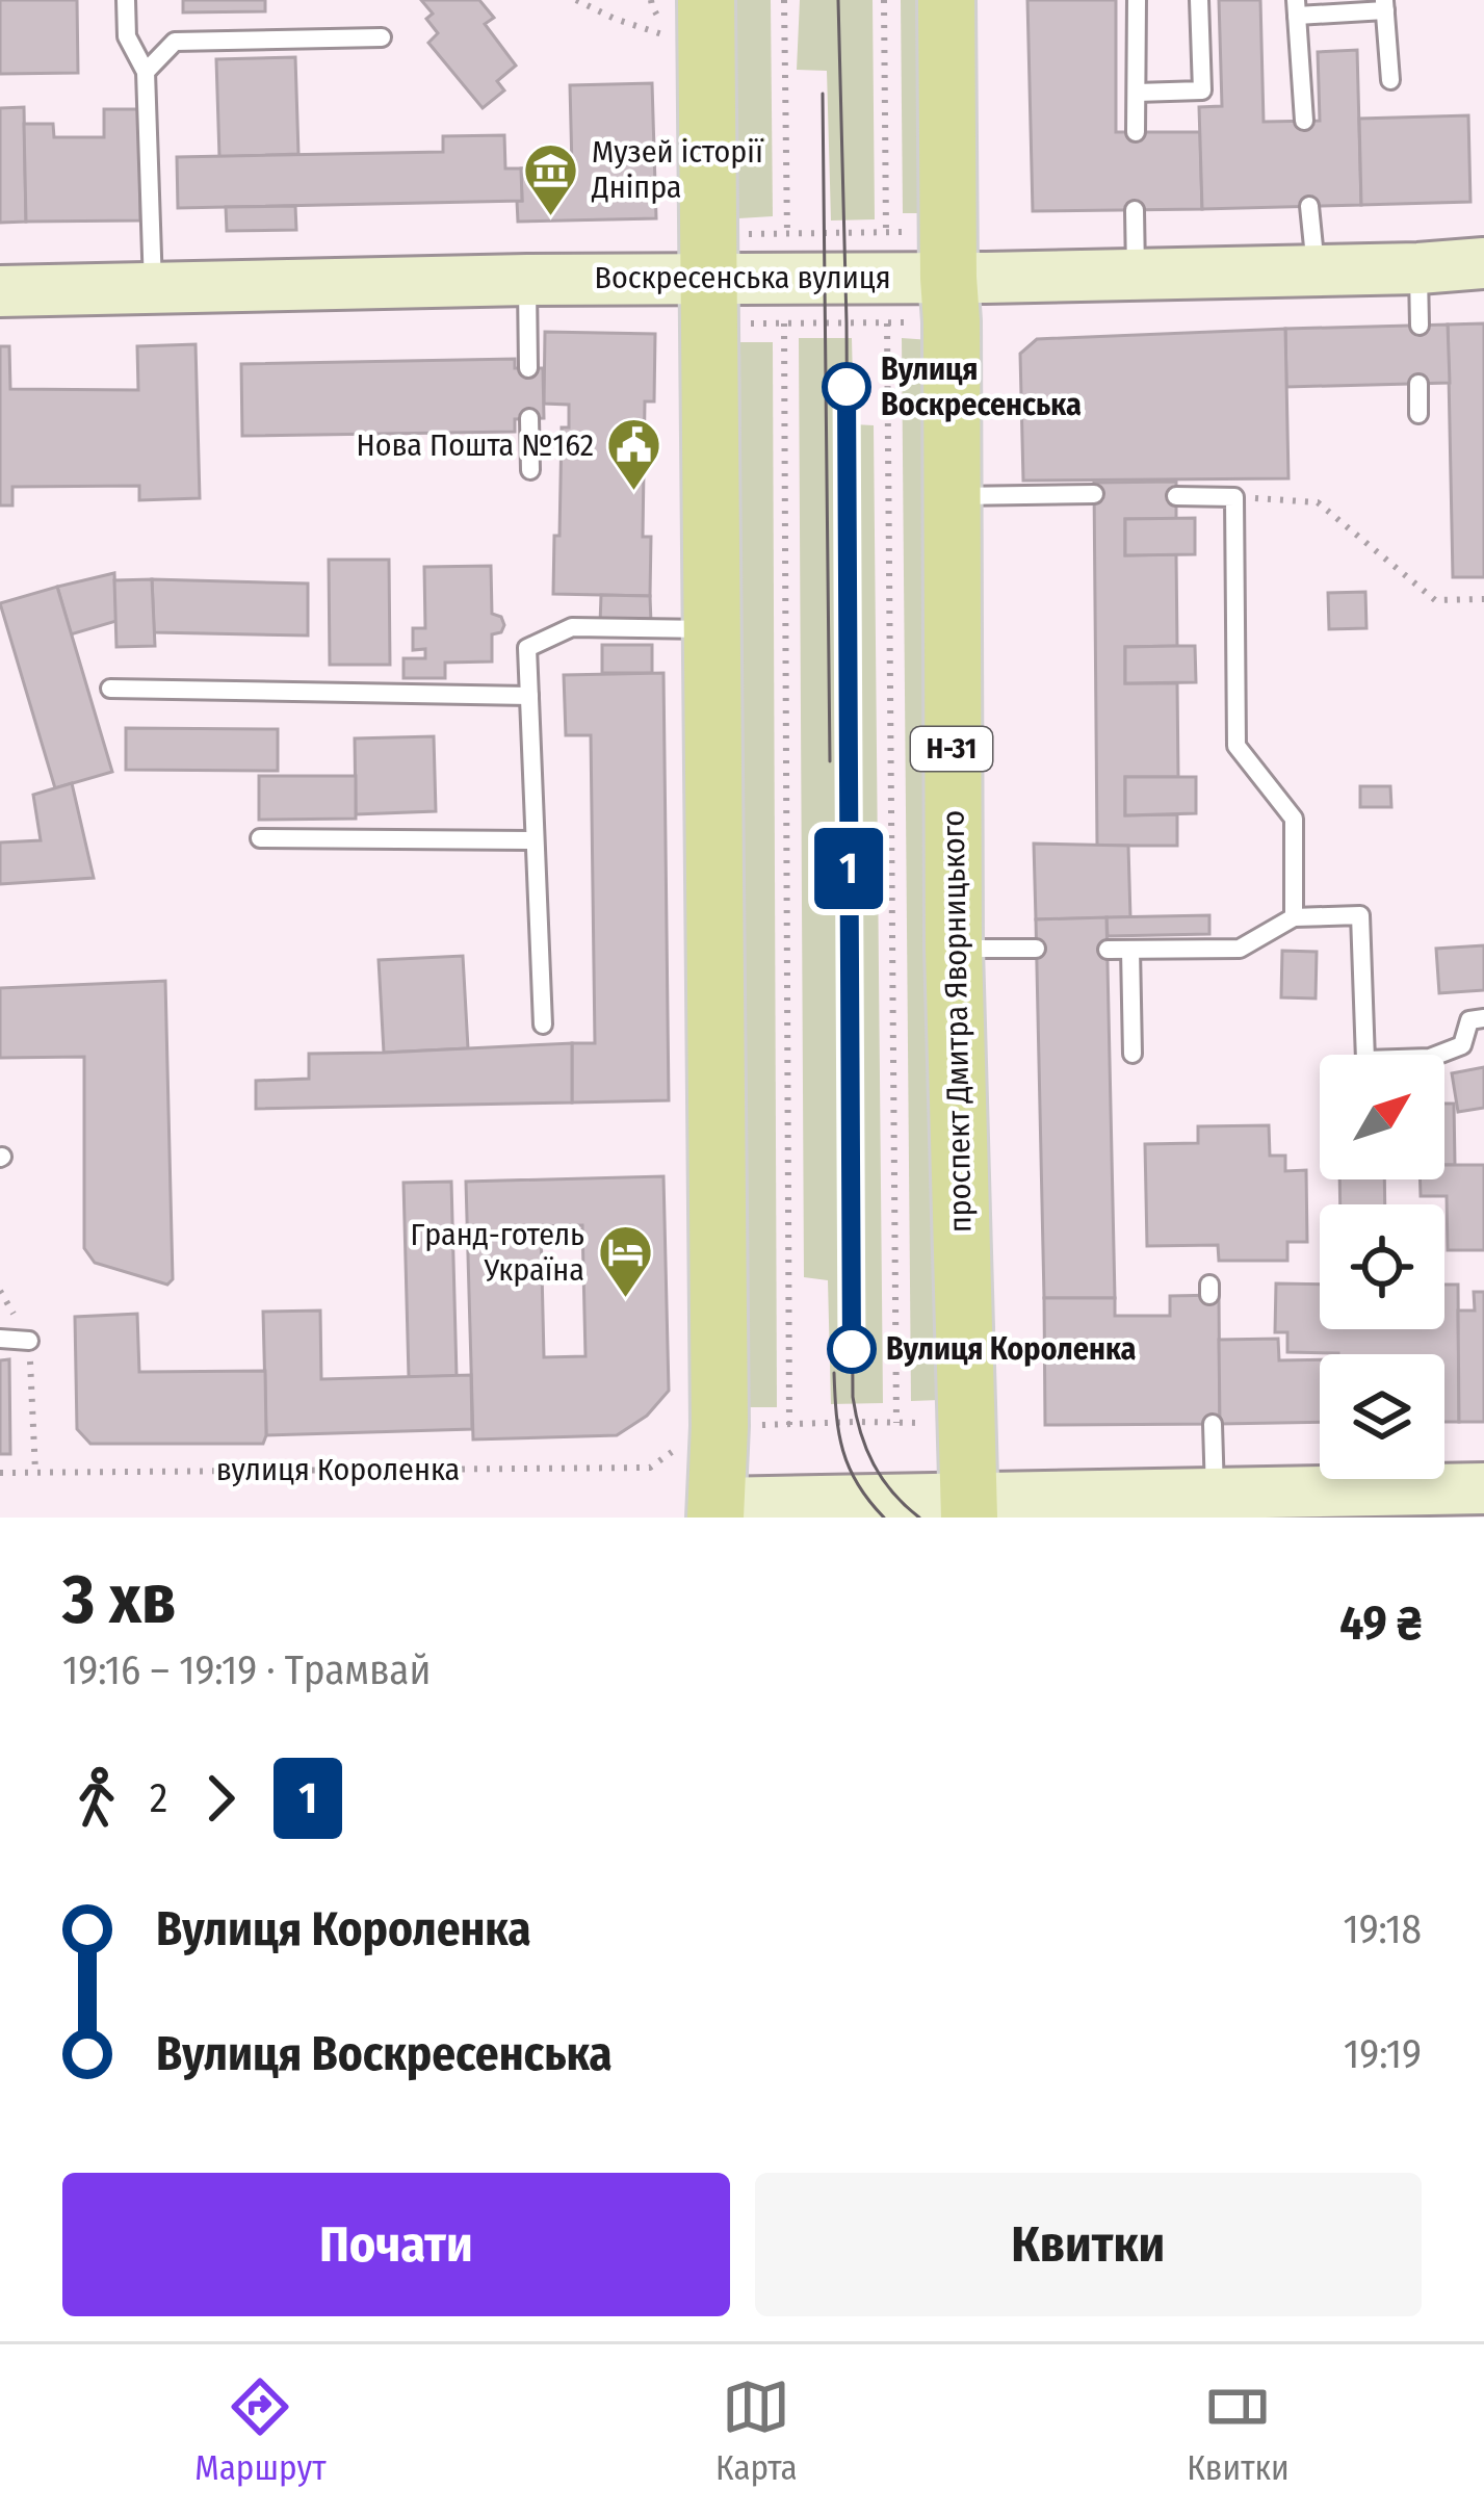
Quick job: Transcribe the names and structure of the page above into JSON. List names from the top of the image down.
{
  "streets": {
    "main road": ["Воскресенська вулиця", "Н-31", "проспект Дмитра Яворницького"],
    "path": ["вулиця Короленка"]
  },
  "crossings": [
    ["Воскресенська вулиця", "проспект Дмитра Яворницького"]
  ],
  "places": {
    "museum": ["Музей історії Дніпра"],
    "other": ["Вулиця Воскресенська", "Вулиця Короленка"],
    "public building": ["Нова Пошта №162"],
    "hotel": ["Гранд-готель Україна"]
  },
  "lines": ["tram line 1"],
  "north": "top right",
  "page": {
    "on_map": "1",
    "heading": ["3 хв", "19:16 – 19:19 · Трамвай", "49 ₴"],
    "legs": ["2", "1"],
    "list": [
      {
        "name": "Вулиця Короленка",
        "value": "19:18"
      },
      {
        "name": "Вулиця Воскресенська",
        "value": "19:19"
      }
    ],
    "buttons": ["Почати", "Квитки"],
    "tabs": ["Маршрут", "Карта", "Квитки"]
  }
}
